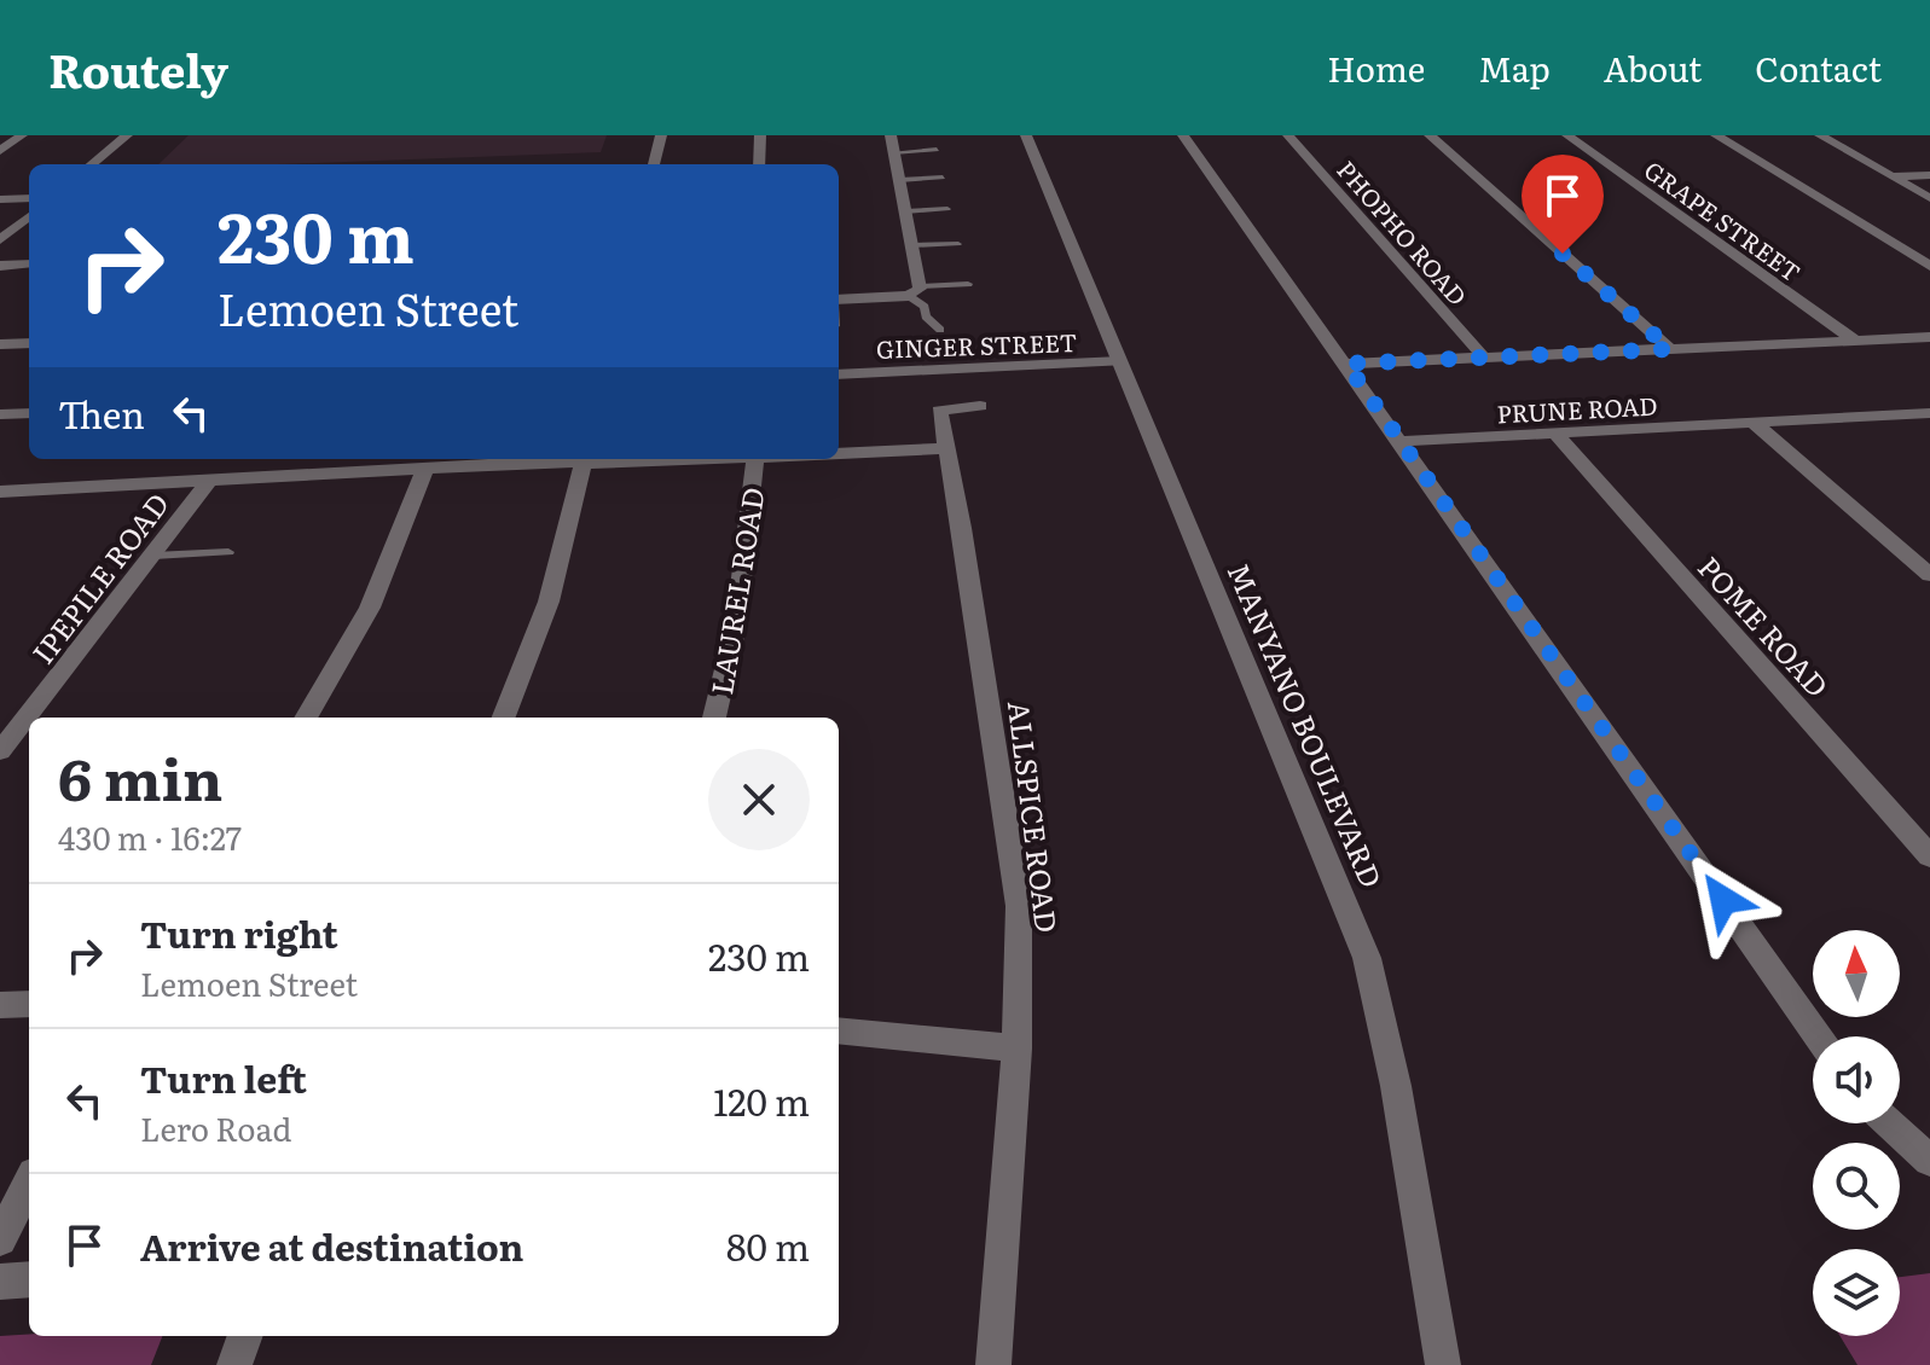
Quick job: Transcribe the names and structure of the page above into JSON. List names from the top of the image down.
{
  "streets": {
    "street": [
      "GRAPE STREET",
      "PHOPHO ROAD",
      "GINGER STREET",
      "PRUNE ROAD",
      "IPEPILE ROAD",
      "LAUREL ROAD",
      "POME ROAD",
      "MANYANO BOULEVARD",
      "ALLSPICE ROAD"
    ]
  },
  "crossings": [
    ["GINGER STREET", "MANYANO BOULEVARD"],
    ["PRUNE ROAD", "POME ROAD"]
  ],
  "north": "top",
  "page": {
    "header": "Routely",
    "nav": [
      "Home",
      "Map",
      "About",
      "Contact"
    ],
    "turn": ["230 m", "Lemoen Street"],
    "then": "Then",
    "heading": ["6 min", "430 m · 16:27"],
    "list": [
      {
        "name": "Turn right",
        "note": "Lemoen Street",
        "value": "230 m"
      },
      {
        "name": "Turn left",
        "note": "Lero Road",
        "value": "120 m"
      },
      {
        "name": "Arrive at destination",
        "value": "80 m"
      }
    ]
  }
}
